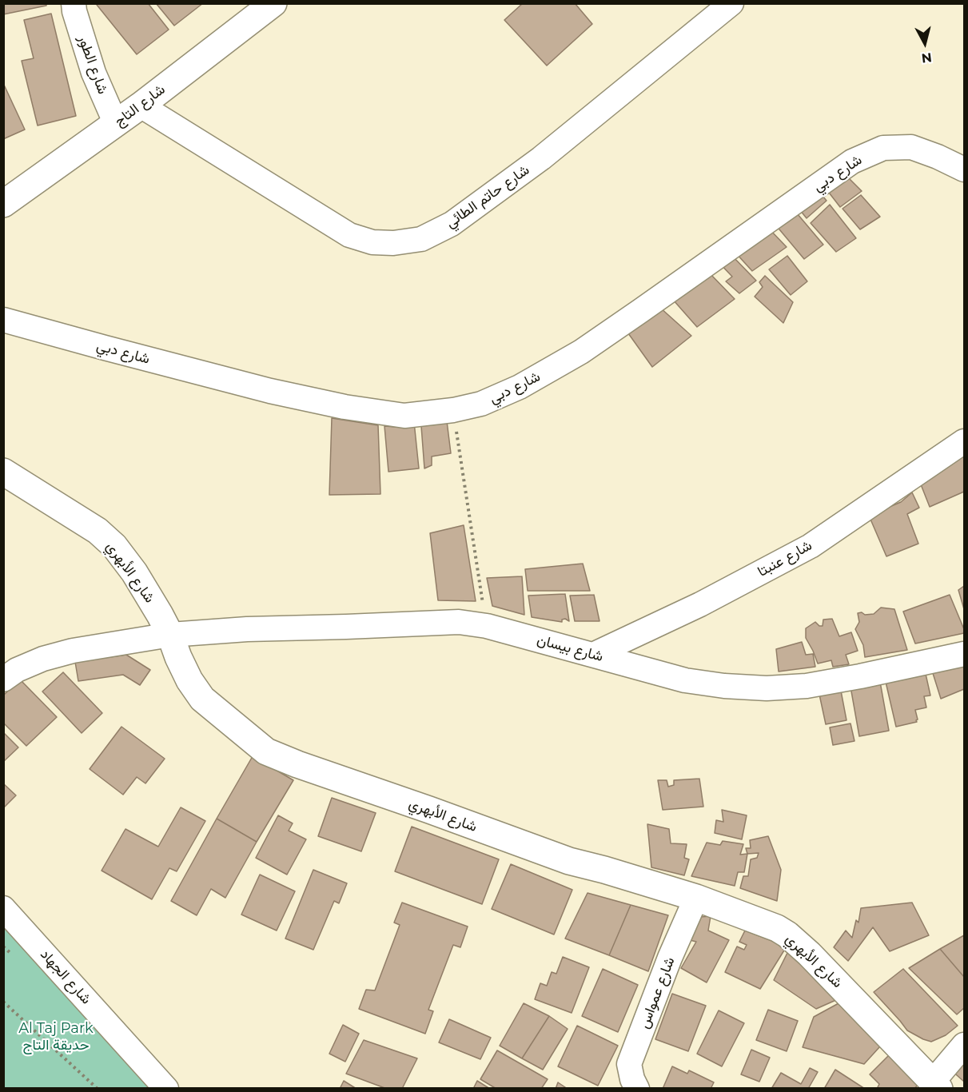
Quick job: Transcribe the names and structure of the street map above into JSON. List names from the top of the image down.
{
  "streets": {
    "street": [
      "شارع الطور",
      "شارع التاج",
      "شارع دبي",
      "شارع حاتم الطائي",
      "شارع عنبتا",
      "شارع الأبهري",
      "شارع بيسان",
      "شارع الجهاد",
      "شارع عمواس"
    ]
  },
  "crossings": [
    ["شارع الطور", "شارع التاج"],
    ["شارع التاج", "شارع حاتم الطائي"],
    ["شارع عنبتا", "شارع بيسان"],
    ["شارع الأبهري", "شارع بيسان"],
    ["شارع الأبهري", "شارع عمواس"]
  ],
  "parks": ["Al Taj Park حديقة التاج"],
  "north": "bottom"
}
